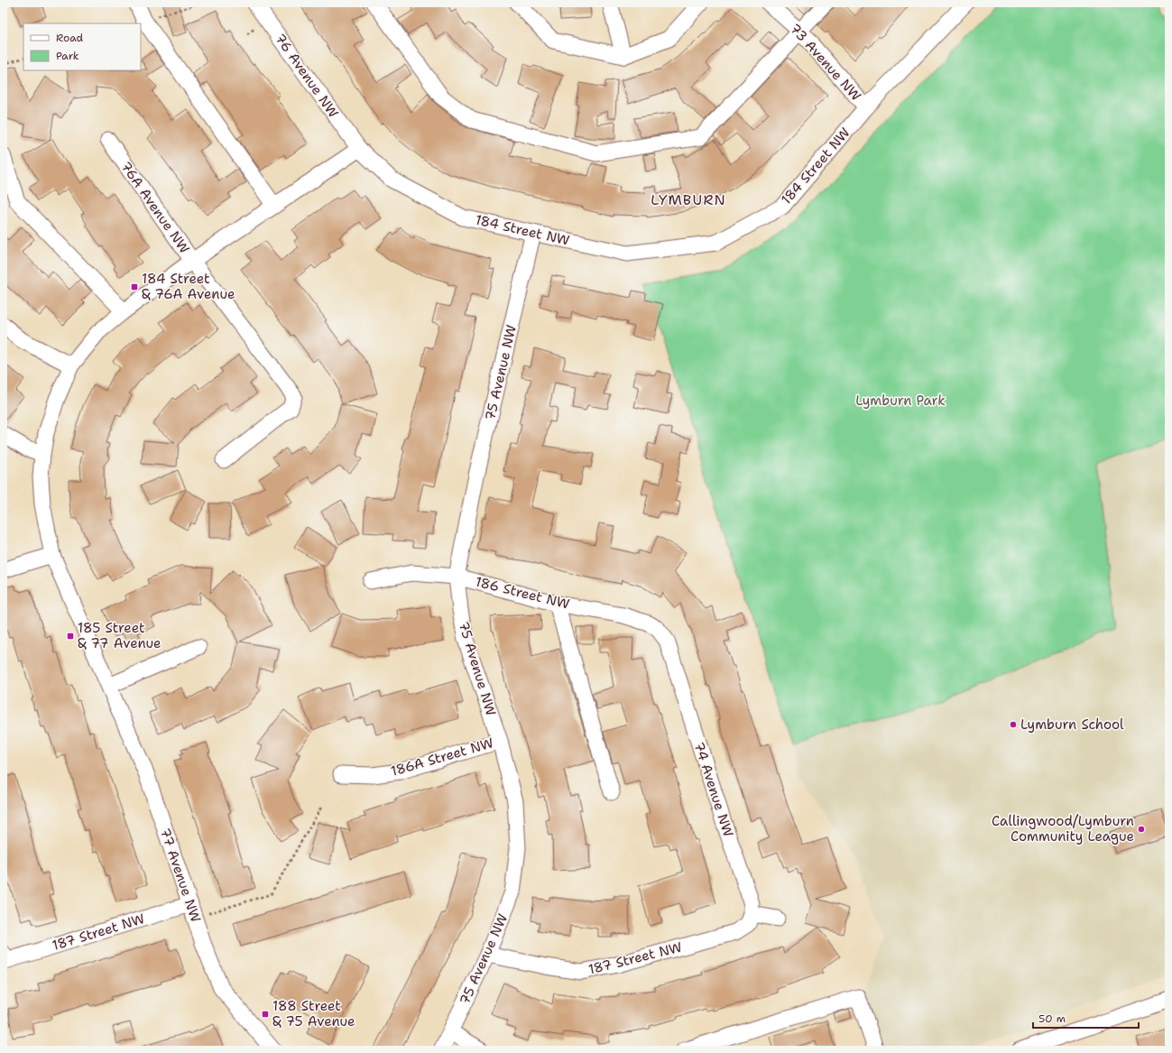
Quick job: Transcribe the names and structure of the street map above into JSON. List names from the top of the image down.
{
  "streets": {
    "street": [
      "73 Avenue NW",
      "76 Avenue NW",
      "184 Street NW",
      "76A Avenue NW",
      "75 Avenue NW",
      "186 Street NW",
      "186A Street NW",
      "74 Avenue NW",
      "77 Avenue NW",
      "187 Street NW"
    ]
  },
  "crossings": [
    ["73 Avenue NW", "184 Street NW"],
    ["76 Avenue NW", "184 Street NW"],
    ["184 Street NW", "75 Avenue NW"],
    ["75 Avenue NW", "186 Street NW"],
    ["75 Avenue NW", "186A Street NW"],
    ["75 Avenue NW", "187 Street NW"],
    ["186 Street NW", "74 Avenue NW"],
    ["74 Avenue NW", "187 Street NW"],
    ["77 Avenue NW", "187 Street NW"]
  ],
  "districts": ["LYMBURN"],
  "parks": ["Lymburn Park"],
  "places": {
    "transit": ["184 Street & 76A Avenue", "185 Street & 77 Avenue", "188 Street & 75 Avenue"],
    "other": ["Lymburn School", "Callingwood/Lymburn Community League"]
  },
  "legend": ["Road", "Park"],
  "scale_bar": "50 m"
}
